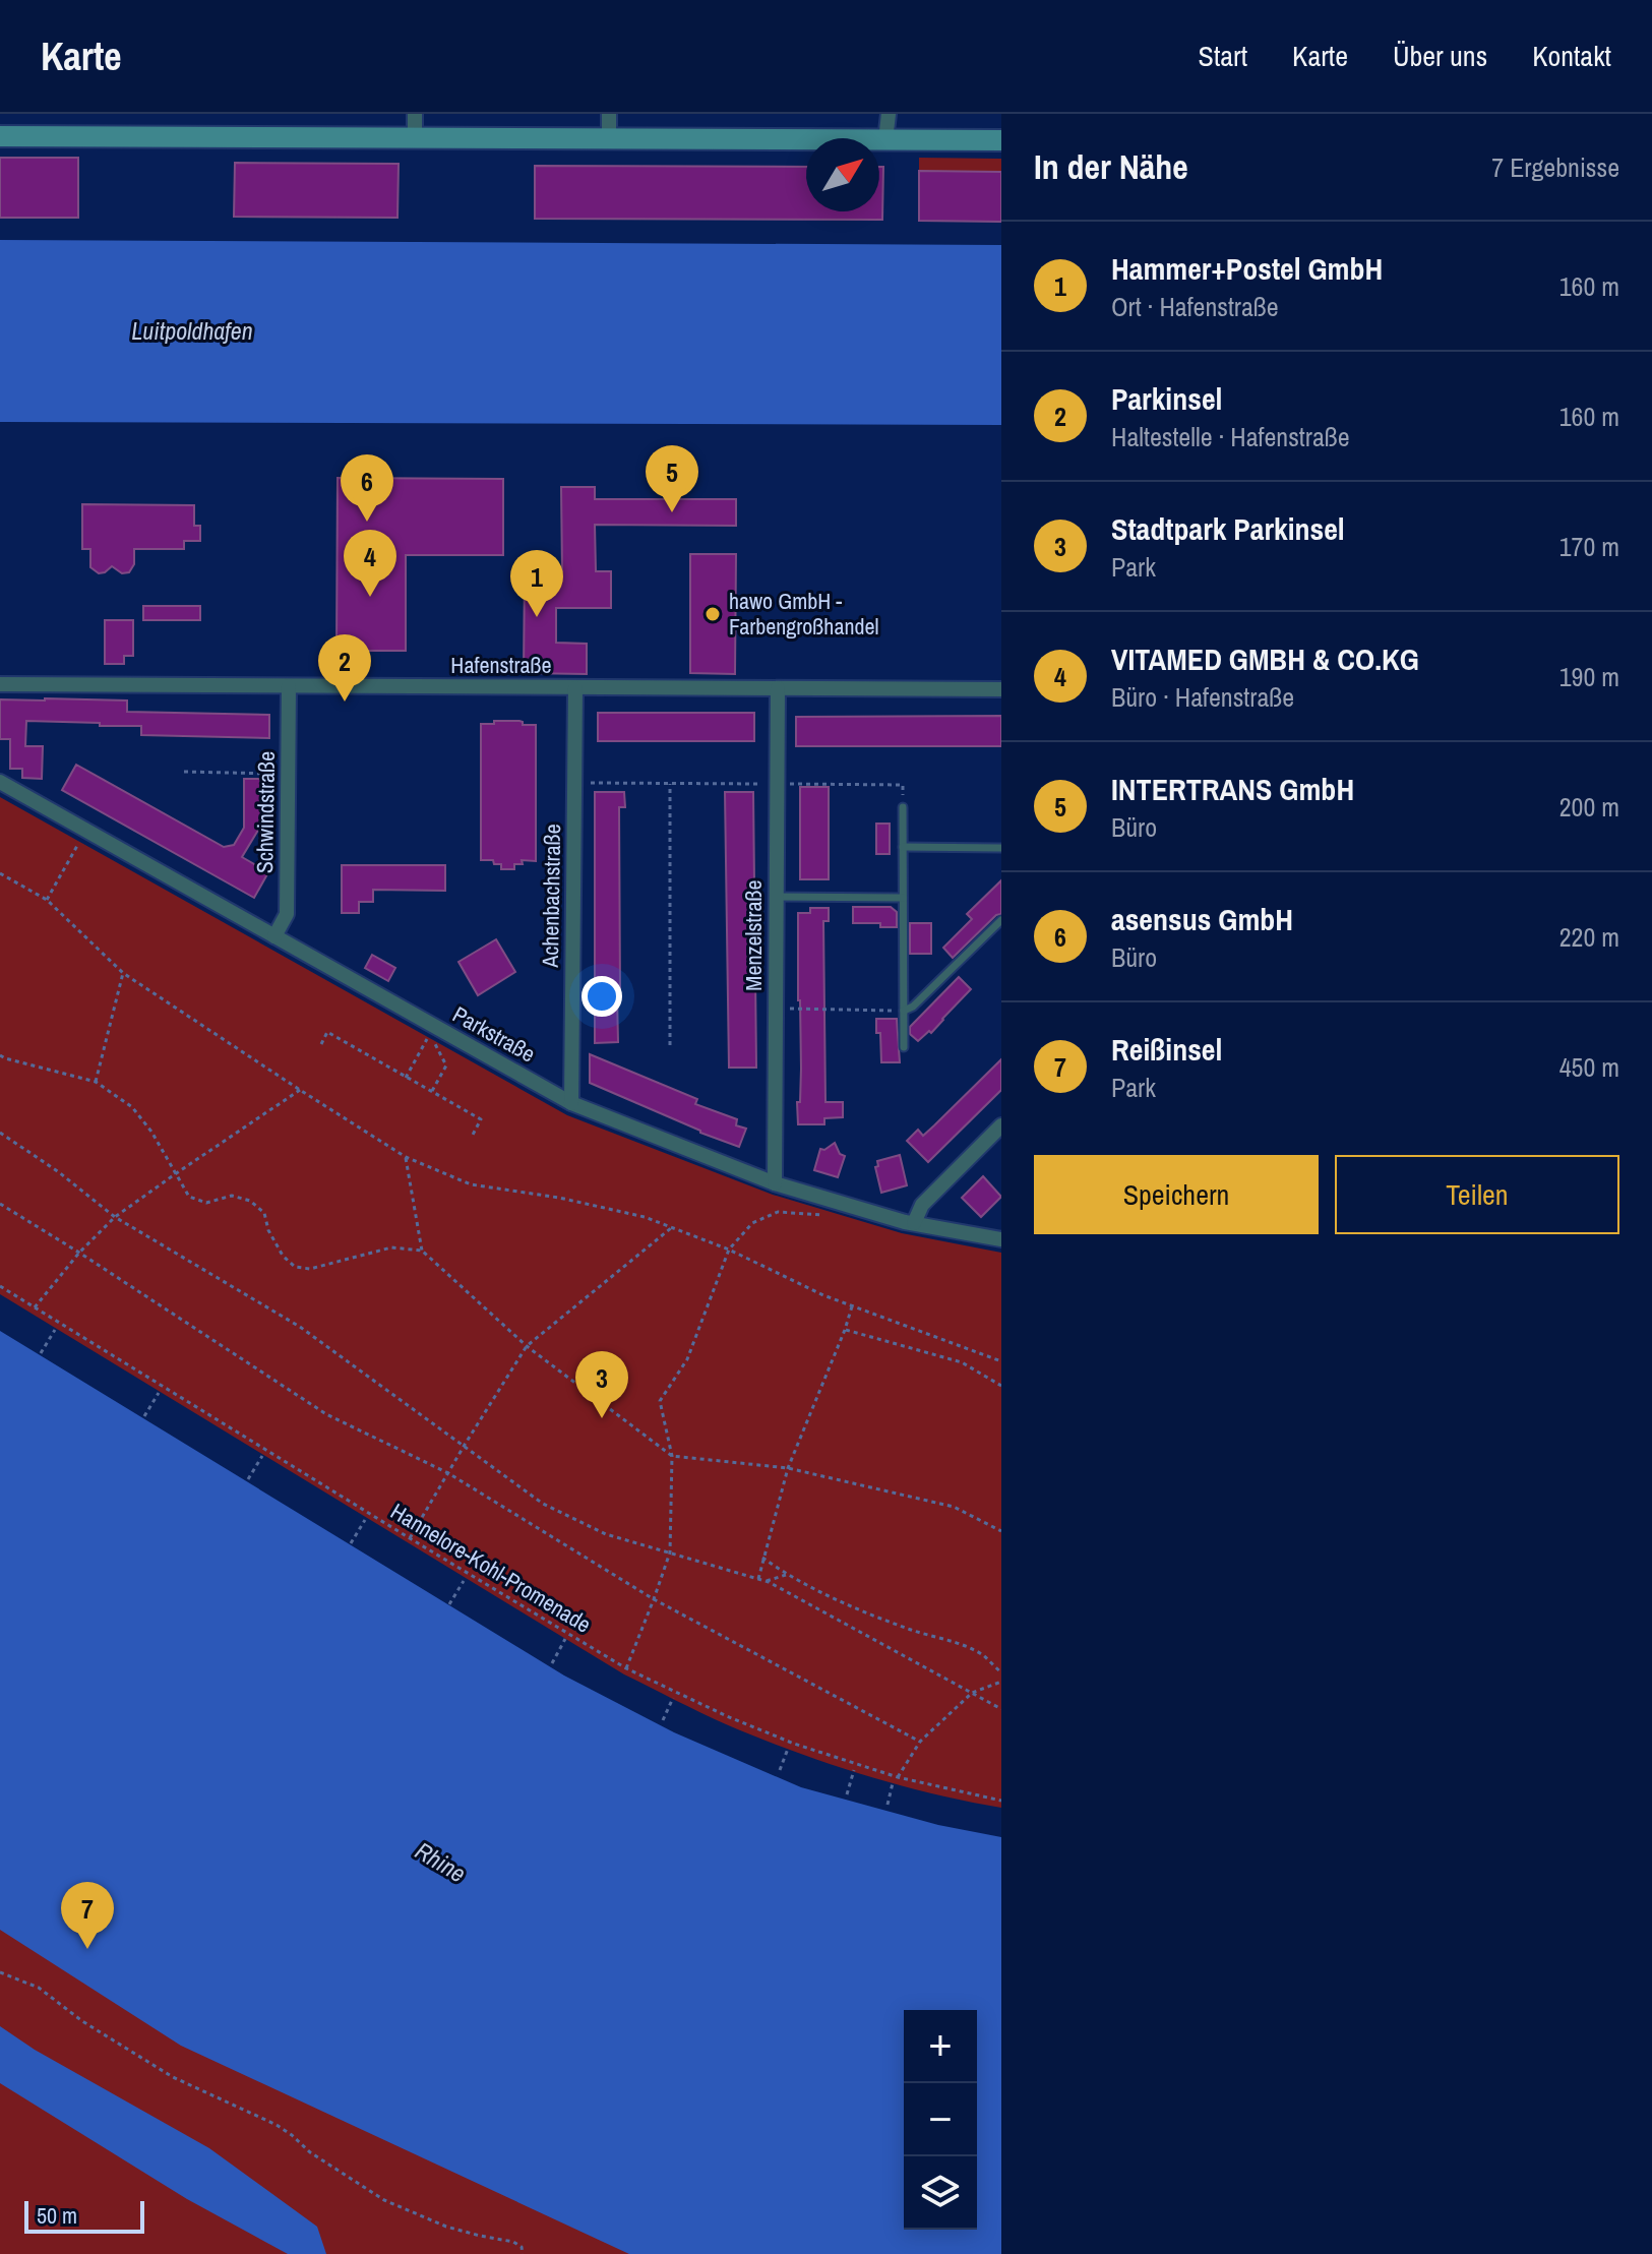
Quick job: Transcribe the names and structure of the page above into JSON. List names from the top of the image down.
{
  "streets": {
    "street": [
      "Hafenstraße",
      "Schwindstraße",
      "Achenbachstraße",
      "Menzelstraße",
      "Parkstraße"
    ],
    "path": ["Hannelore-Kohl-Promenade"]
  },
  "crossings": [
    ["Hafenstraße", "Schwindstraße"],
    ["Hafenstraße", "Achenbachstraße"],
    ["Hafenstraße", "Menzelstraße"],
    ["Schwindstraße", "Parkstraße"],
    ["Achenbachstraße", "Parkstraße"],
    ["Menzelstraße", "Parkstraße"]
  ],
  "water": ["Luitpoldhafen", "Rhine"],
  "places": ["hawo GmbH - Farbengroßhandel"],
  "scale_bar": "50 m",
  "north": "top right",
  "page": {
    "header": "Karte",
    "nav": [
      "Start",
      "Karte",
      "Über uns",
      "Kontakt"
    ],
    "heading": ["In der Nähe", "7 Ergebnisse"],
    "list": [
      {
        "mark": "1",
        "name": "Hammer+Postel GmbH",
        "note": "Ort · Hafenstraße",
        "value": "160 m"
      },
      {
        "mark": "2",
        "name": "Parkinsel",
        "note": "Haltestelle · Hafenstraße",
        "value": "160 m"
      },
      {
        "mark": "3",
        "name": "Stadtpark Parkinsel",
        "note": "Park",
        "value": "170 m"
      },
      {
        "mark": "4",
        "name": "VITAMED GMBH & CO.KG",
        "note": "Büro · Hafenstraße",
        "value": "190 m"
      },
      {
        "mark": "5",
        "name": "INTERTRANS GmbH",
        "note": "Büro",
        "value": "200 m"
      },
      {
        "mark": "6",
        "name": "asensus GmbH",
        "note": "Büro",
        "value": "220 m"
      },
      {
        "mark": "7",
        "name": "Reißinsel",
        "note": "Park",
        "value": "450 m"
      }
    ],
    "pins": [
      "5",
      "6",
      "4",
      "1",
      "2",
      "3",
      "7"
    ],
    "buttons": ["Speichern", "Teilen"],
    "map_buttons": ["+", "−"],
    "scale": "50 m"
  }
}
